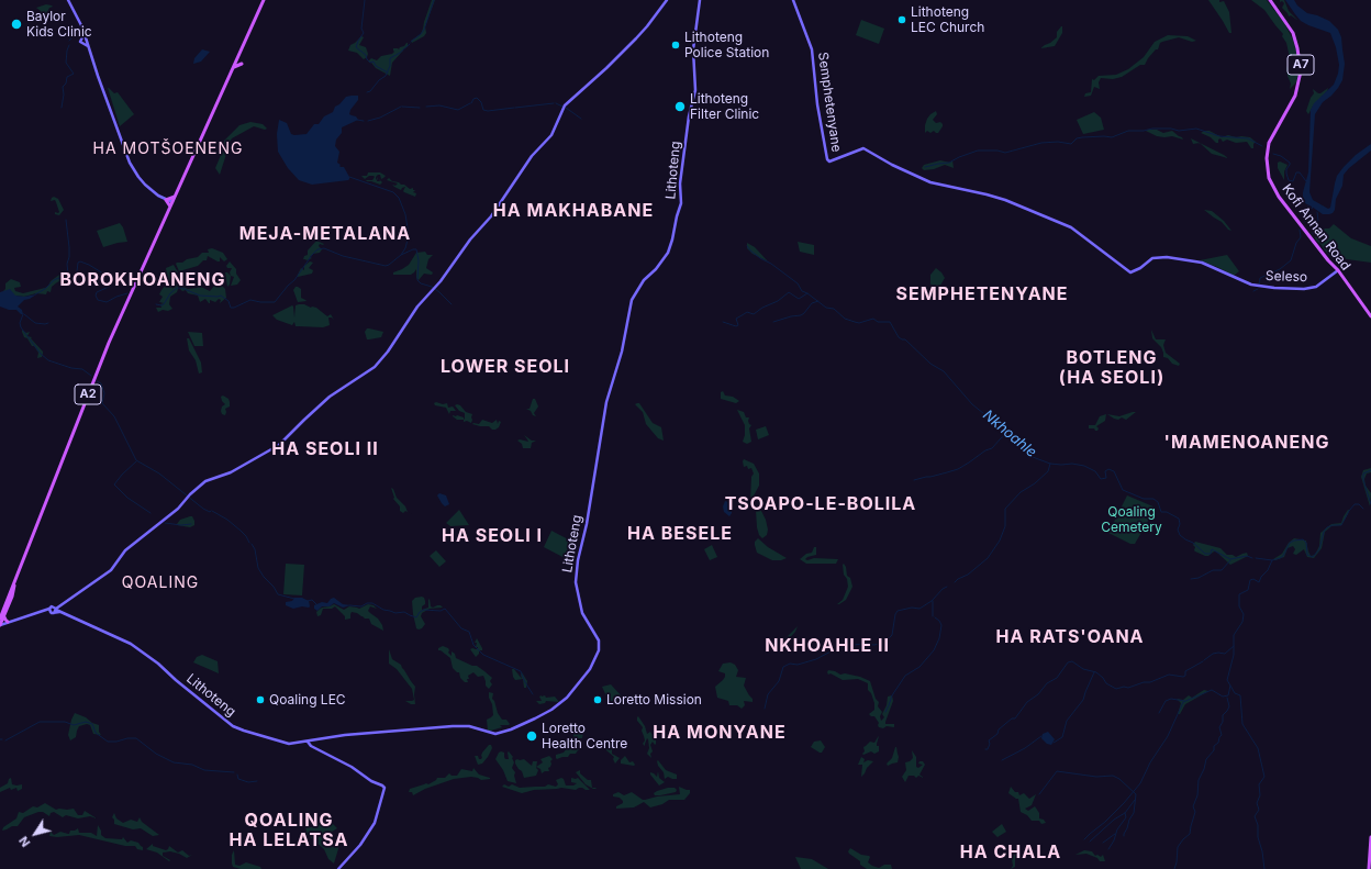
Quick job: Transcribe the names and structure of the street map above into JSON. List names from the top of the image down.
{
  "streets": {
    "main road": [
      "A7",
      "Semphetenyane",
      "Lithoteng",
      "Kofi Annan Road",
      "Seleso",
      "A2"
    ]
  },
  "crossings": [
    ["Semphetenyane", "Seleso"],
    ["Kofi Annan Road", "Seleso"]
  ],
  "districts": [
    "HA MOTŠOENENG",
    "HA MAKHABANE",
    "MEJA-METALANA",
    "BOROKHOANENG",
    "SEMPHETENYANE",
    "BOTLENG (HA SEOLI)",
    "LOWER SEOLI",
    "'MAMENOANENG",
    "HA SEOLI II",
    "TSOAPO-LE-BOLILA",
    "HA BESELE",
    "HA SEOLI I",
    "QOALING",
    "HA RATS'OANA",
    "NKHOAHLE II",
    "HA MONYANE",
    "QOALING HA LELATSA",
    "HA CHALA"
  ],
  "water": ["Nkhoahle"],
  "parks": ["Qoaling Cemetery"],
  "places": [
    "Lithoteng LEC Church",
    "Baylor Kids Clinic",
    "Lithoteng Police Station",
    "Lithoteng Filter Clinic",
    "Qoaling LEC",
    "Loretto Mission",
    "Loretto Health Centre"
  ],
  "north": "bottom left"
}
